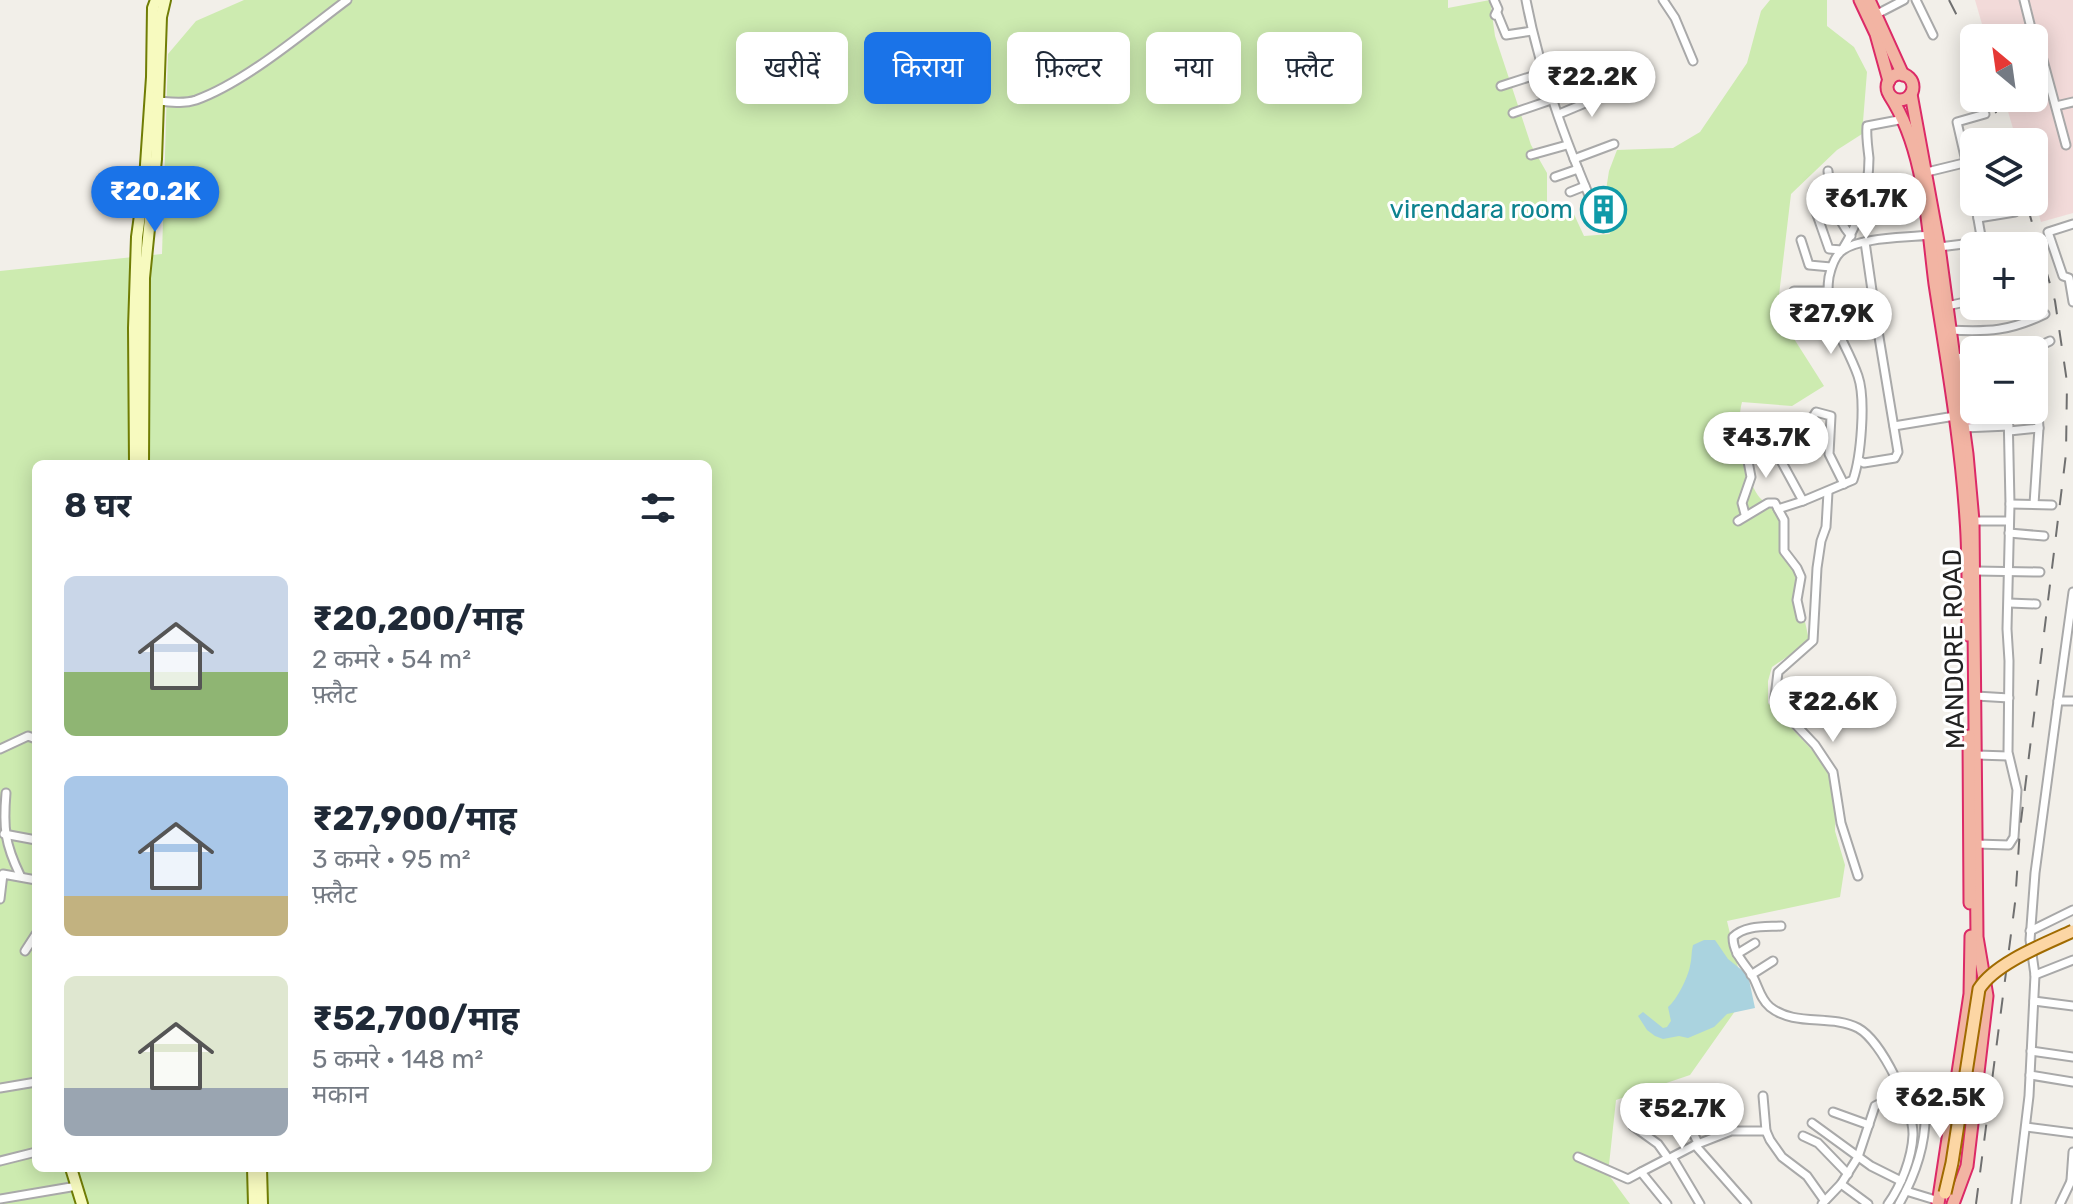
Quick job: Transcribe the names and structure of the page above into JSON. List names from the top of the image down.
{
  "streets": {
    "highway": ["MANDORE ROAD"]
  },
  "places": {
    "building": ["virendara room"]
  },
  "north": "top left",
  "page": {
    "map_buttons": ["+", "−"],
    "chip": [
      "खरीदें",
      "किराया",
      "फ़िल्टर",
      "नया",
      "फ़्लैट"
    ],
    "price": [
      "₹22.2K",
      "₹20.2K",
      "₹61.7K",
      "₹27.9K",
      "₹43.7K",
      "₹22.6K",
      "₹62.5K",
      "₹52.7K"
    ],
    "heading": "8 घर",
    "list": [
      {
        "name": "₹20,200/माह",
        "note": "2 कमरे · 54 m² · फ़्लैट"
      },
      {
        "name": "₹27,900/माह",
        "note": "3 कमरे · 95 m² · फ़्लैट"
      },
      {
        "name": "₹52,700/माह",
        "note": "5 कमरे · 148 m² · मकान"
      }
    ]
  }
}
